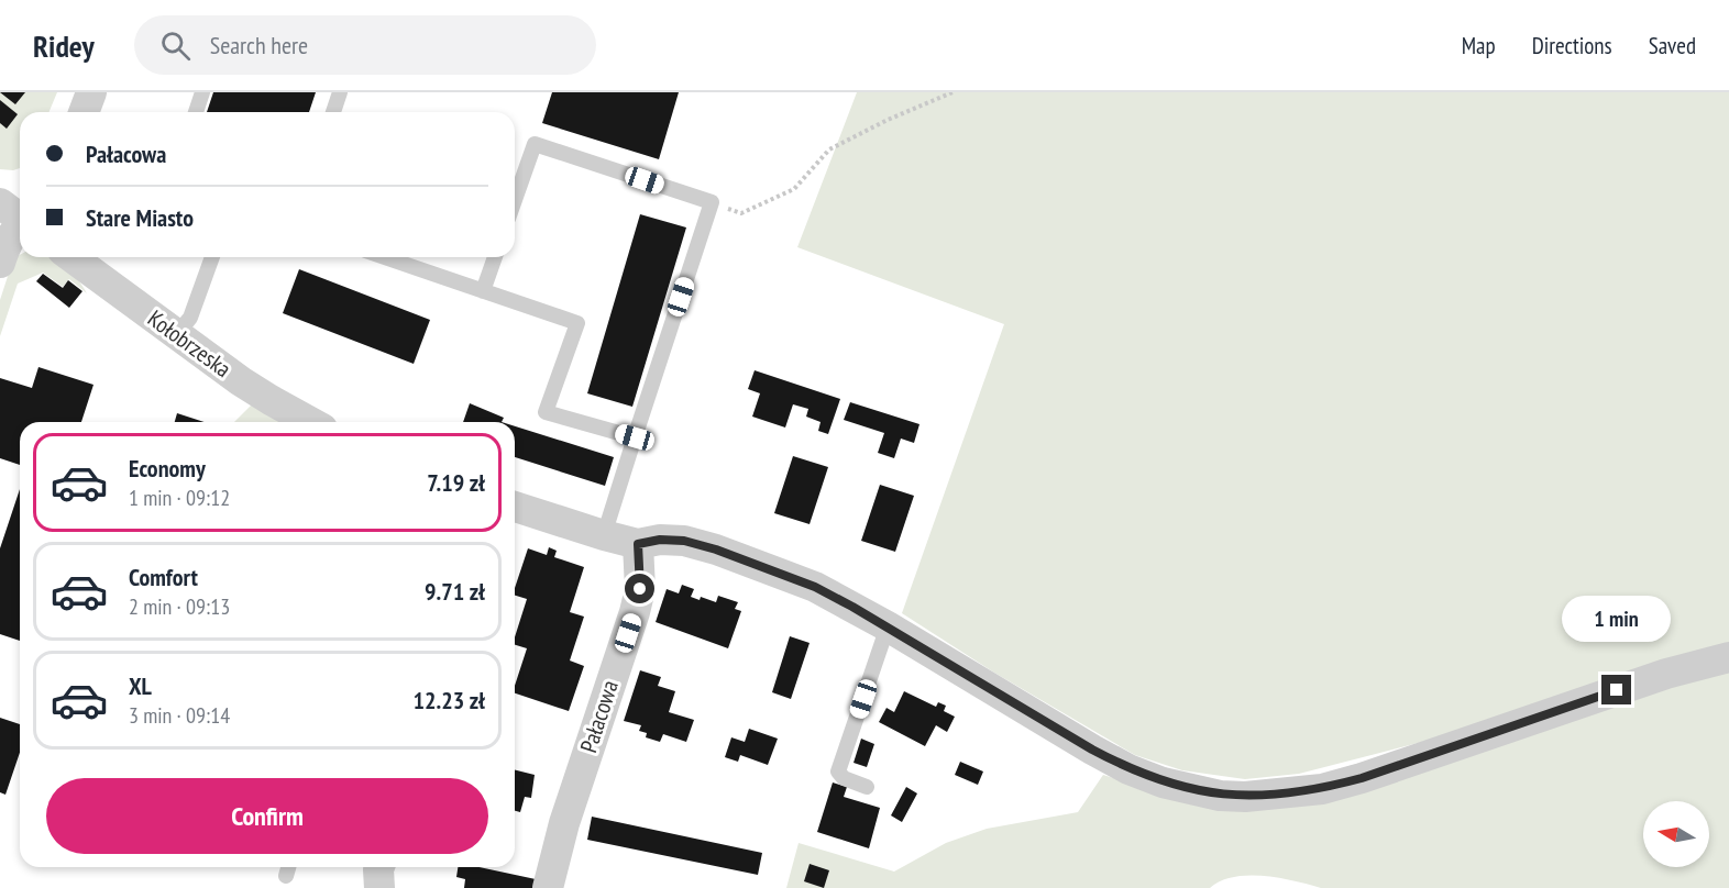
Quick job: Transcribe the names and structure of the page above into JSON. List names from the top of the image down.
{
  "streets": {
    "street": ["Kołobrzeska", "Pałacowa"]
  },
  "north": "left",
  "page": {
    "header": "Ridey",
    "search": "Search here",
    "nav": ["Map", "Directions", "Saved"],
    "banner": ["Pałacowa", "Stare Miasto"],
    "list": [
      {
        "name": "Economy",
        "note": "1 min · 09:12",
        "value": "7.19 zł"
      },
      {
        "name": "Comfort",
        "note": "2 min · 09:13",
        "value": "9.71 zł"
      },
      {
        "name": "XL",
        "note": "3 min · 09:14",
        "value": "12.23 zł"
      }
    ],
    "bubble": "1 min",
    "buttons": "Confirm"
  }
}
